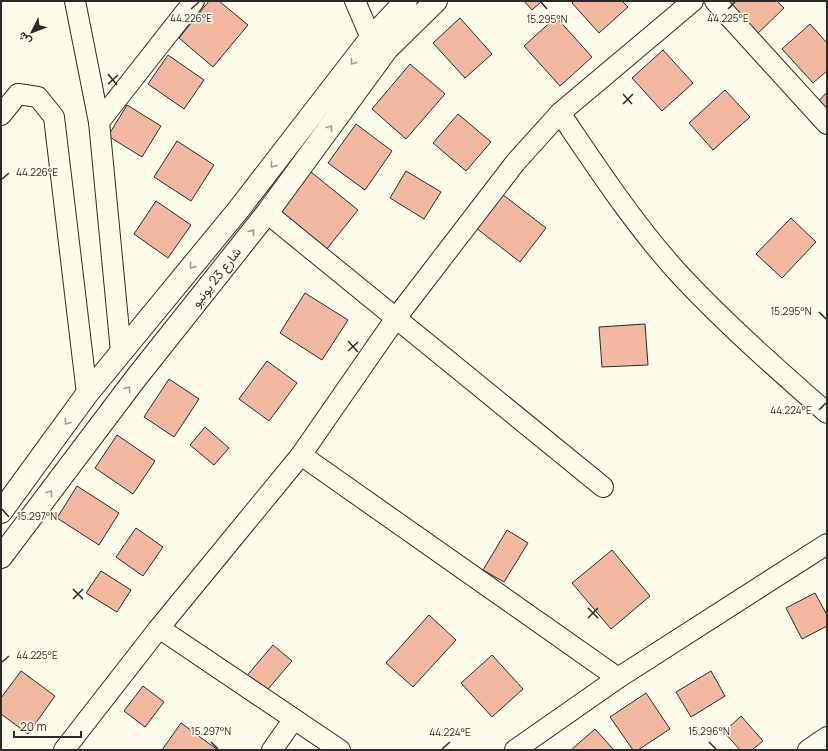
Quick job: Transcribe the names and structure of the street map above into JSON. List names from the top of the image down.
{
  "streets": {
    "street": ["شارع 23 يونيو"]
  },
  "scale_bar": "20 m",
  "north": "bottom left",
  "coordinates": [
    "44.226°E",
    "44.225°E",
    "15.295°N",
    "44.224°E",
    "15.297°N",
    "15.296°N"
  ]
}
